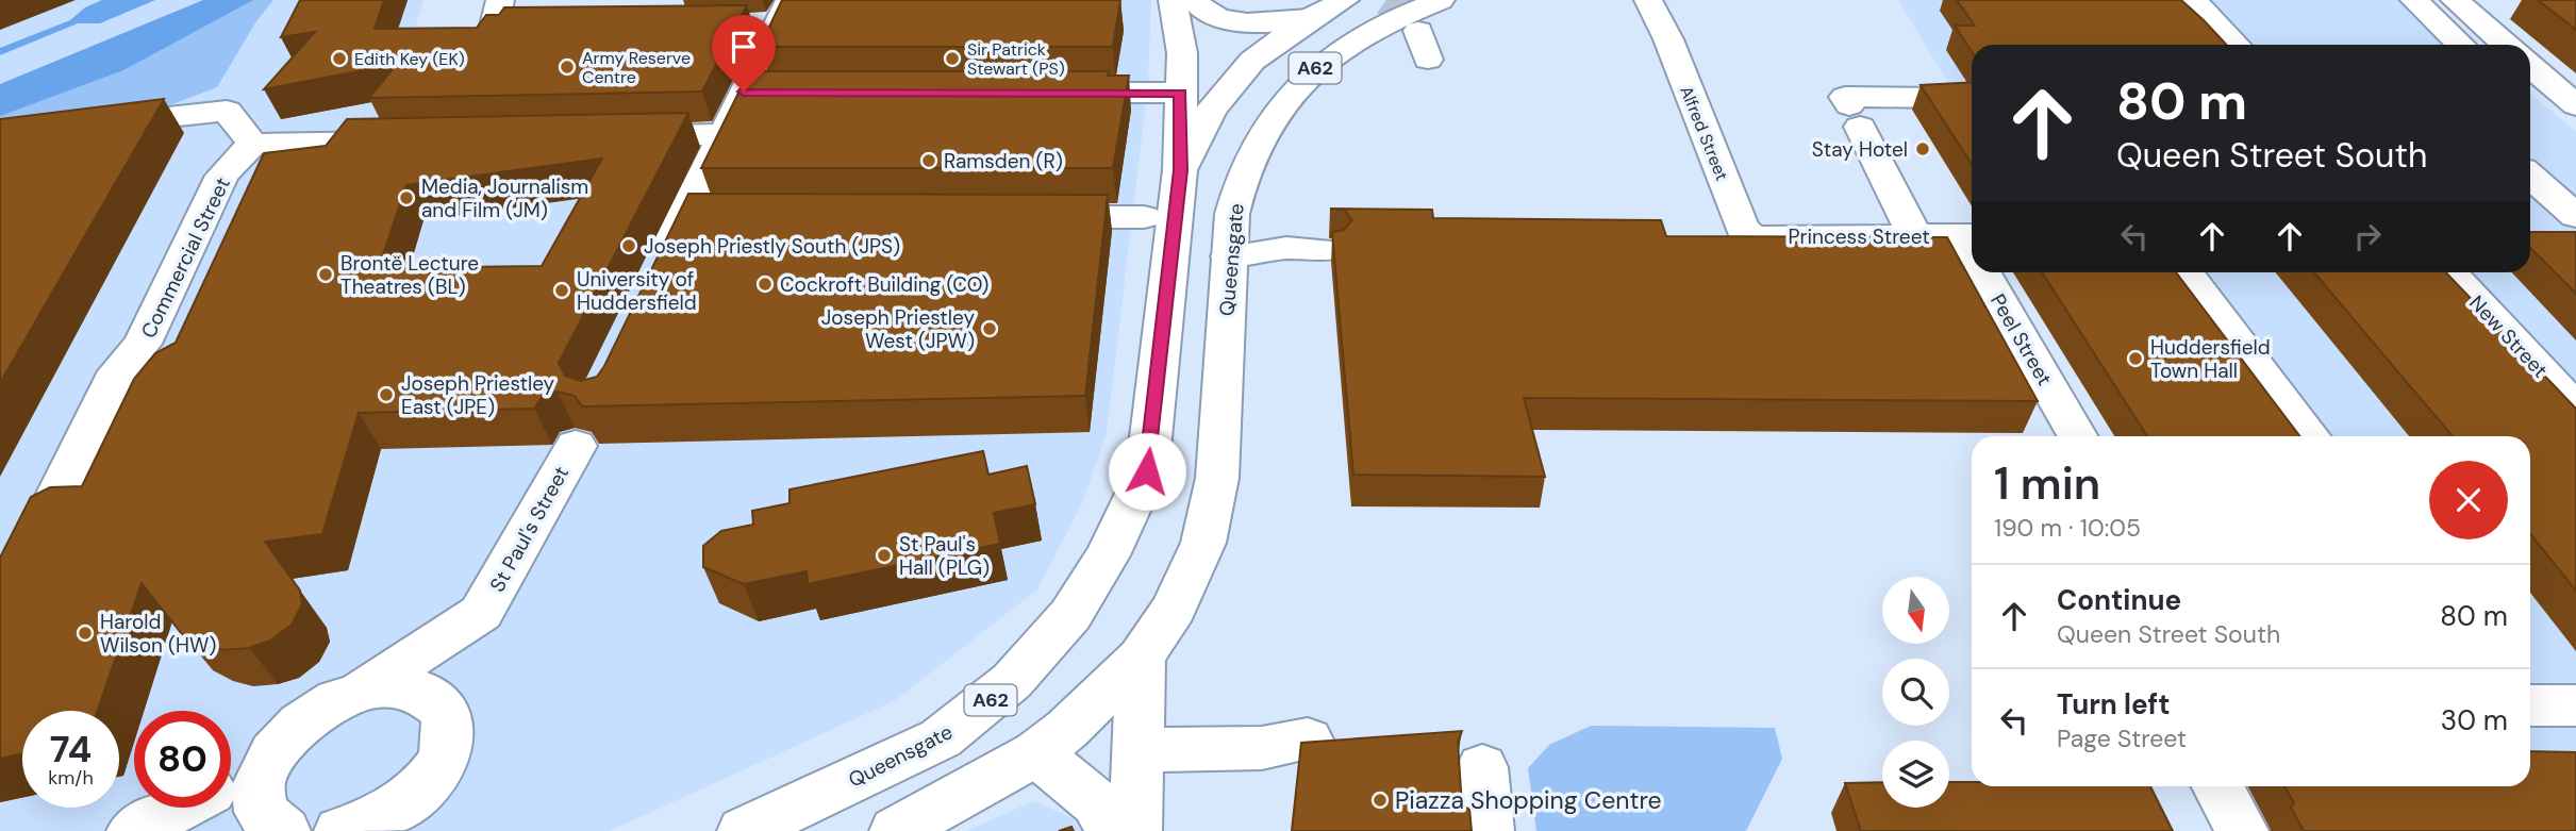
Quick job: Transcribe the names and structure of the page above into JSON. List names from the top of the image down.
{
  "streets": {
    "main road": [
      "A62",
      "Alfred Street",
      "Princess Street",
      "Commercial Street",
      "Queensgate",
      "New Street",
      "Peel Street",
      "St Paul's Street"
    ]
  },
  "crossings": [
    ["Alfred Street", "Princess Street"]
  ],
  "places": [
    "Edith Key (EK)",
    "Sir Patrick Stewart (PS)",
    "Army Reserve Centre",
    "Stay Hotel",
    "Ramsden (R)",
    "Media, Journalism and Film (JM)",
    "Joseph Priestly South (JPS)",
    "Brontë Lecture Theatres (BL)",
    "Cockroft Building (CO)",
    "University of Huddersfield",
    "Joseph Priestley West (JPW)",
    "Huddersfield Town Hall",
    "Joseph Priestley East (JPE)",
    "St Paul's Hall (PLG)",
    "Harold Wilson (HW)",
    "Piazza Shopping Centre"
  ],
  "north": "bottom",
  "page": {
    "turn": ["80 m", "Queen Street South"],
    "heading": ["1 min", "190 m · 10:05"],
    "list": [
      {
        "name": "Continue",
        "note": "Queen Street South",
        "value": "80 m"
      },
      {
        "name": "Turn left",
        "note": "Page Street",
        "value": "30 m"
      }
    ],
    "speed": "74 km/h",
    "limit": "80"
  }
}
